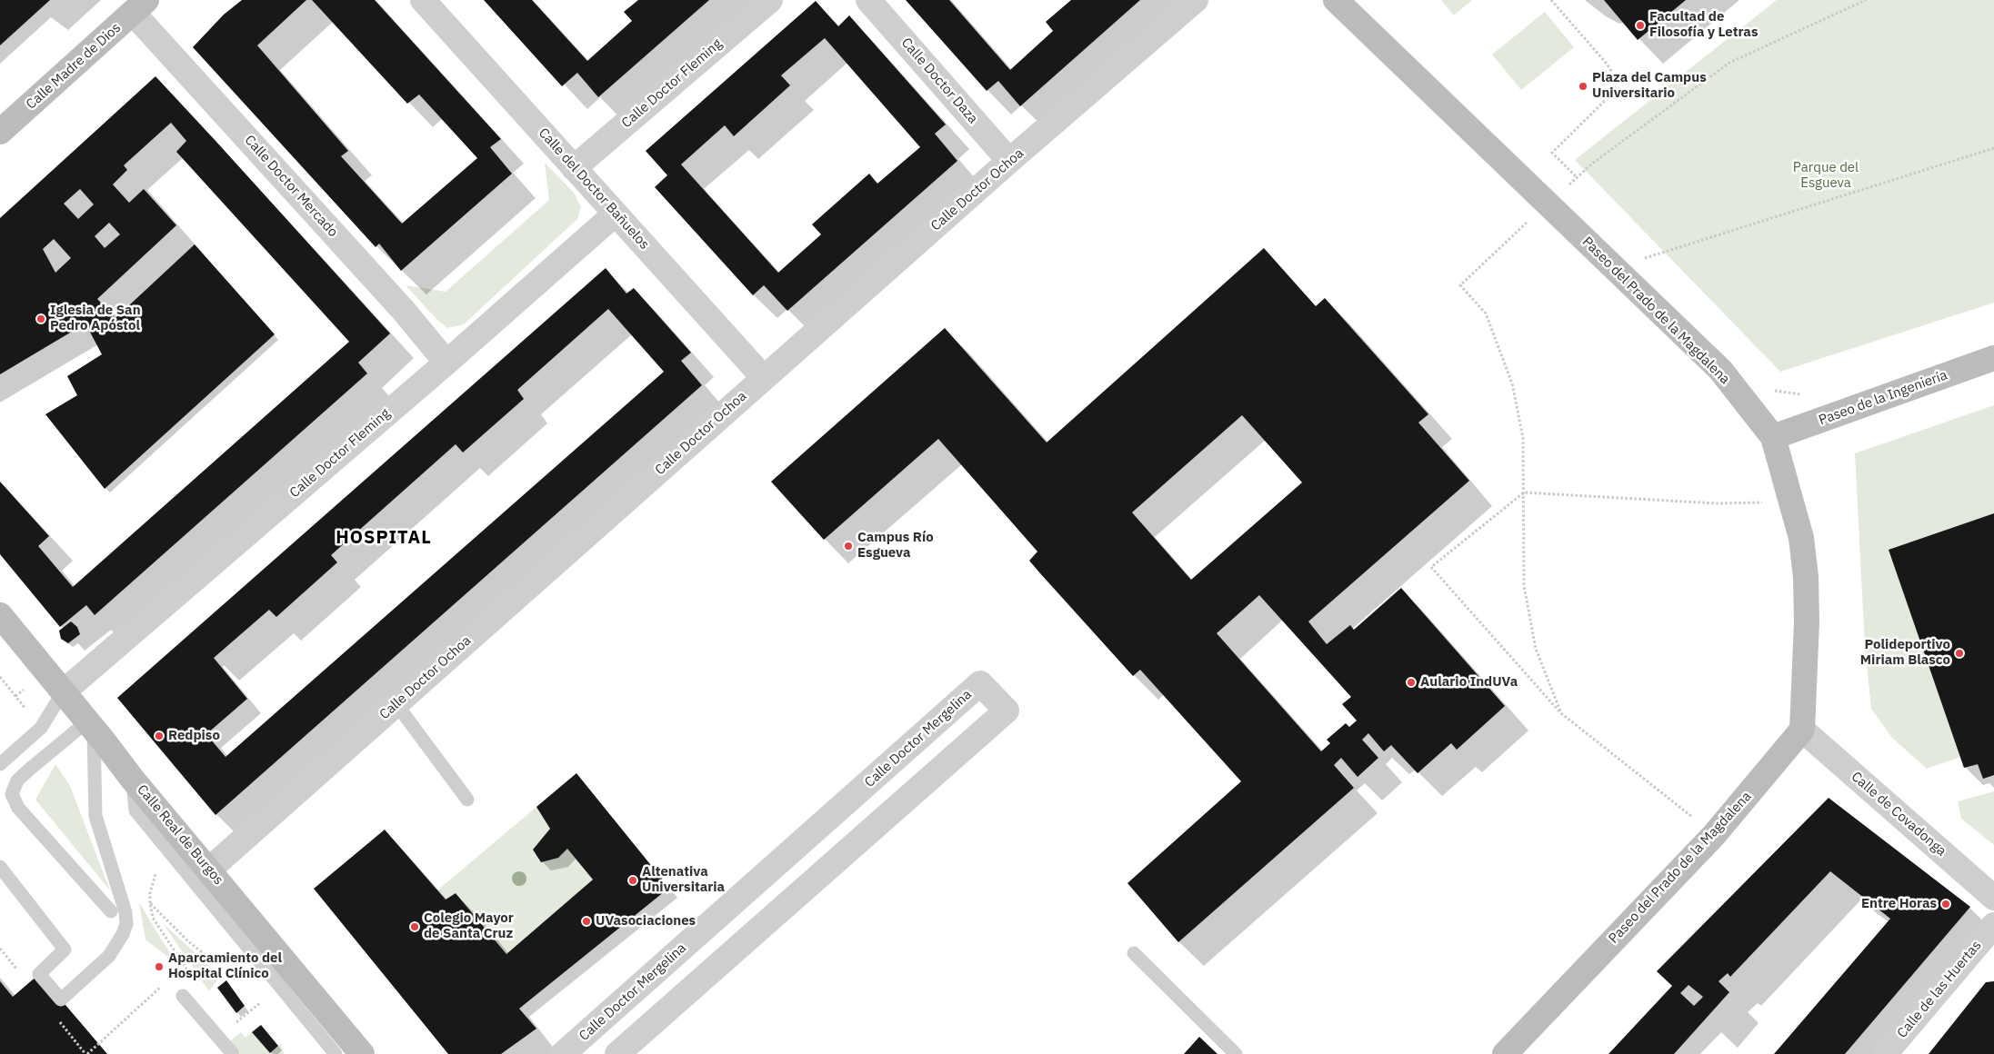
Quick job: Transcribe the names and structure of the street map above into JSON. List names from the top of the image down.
{
  "streets": {
    "street": [
      "Calle Madre de Dios",
      "Calle Doctor Daza",
      "Calle Doctor Fleming",
      "Calle Doctor Mercado",
      "Calle del Doctor Bañuelos",
      "Calle Doctor Ochoa",
      "Paseo del Prado de la Magdalena",
      "Paseo de la Ingeniería",
      "Calle Doctor Mergelina",
      "Calle de Covadonga",
      "Calle Real de Burgos",
      "Calle de las Huertas"
    ]
  },
  "crossings": [
    ["Calle Madre de Dios", "Calle Doctor Mercado"],
    ["Calle Doctor Daza", "Calle Doctor Ochoa"],
    ["Calle Doctor Fleming", "Calle Doctor Mercado"],
    ["Calle Doctor Fleming", "Calle del Doctor Bañuelos"],
    ["Calle Doctor Fleming", "Calle Real de Burgos"],
    ["Calle del Doctor Bañuelos", "Calle Doctor Ochoa"],
    ["Calle Doctor Ochoa", "Calle Real de Burgos"],
    ["Paseo del Prado de la Magdalena", "Paseo de la Ingeniería"],
    ["Paseo del Prado de la Magdalena", "Calle de Covadonga"]
  ],
  "districts": ["HOSPITAL"],
  "parks": ["Parque del Esgueva"],
  "places": [
    "Facultad de Filosofía y Letras",
    "Plaza del Campus Universitario",
    "Iglesia de San Pedro Apóstol",
    "Campus Río Esgueva",
    "Polideportivo Miriam Blasco",
    "Aulario IndUVa",
    "Redpiso",
    "Altenativa Universitaria",
    "Entre Horas",
    "UVasociaciones",
    "Colegio Mayor de Santa Cruz",
    "Aparcamiento del Hospital Clínico"
  ]
}
